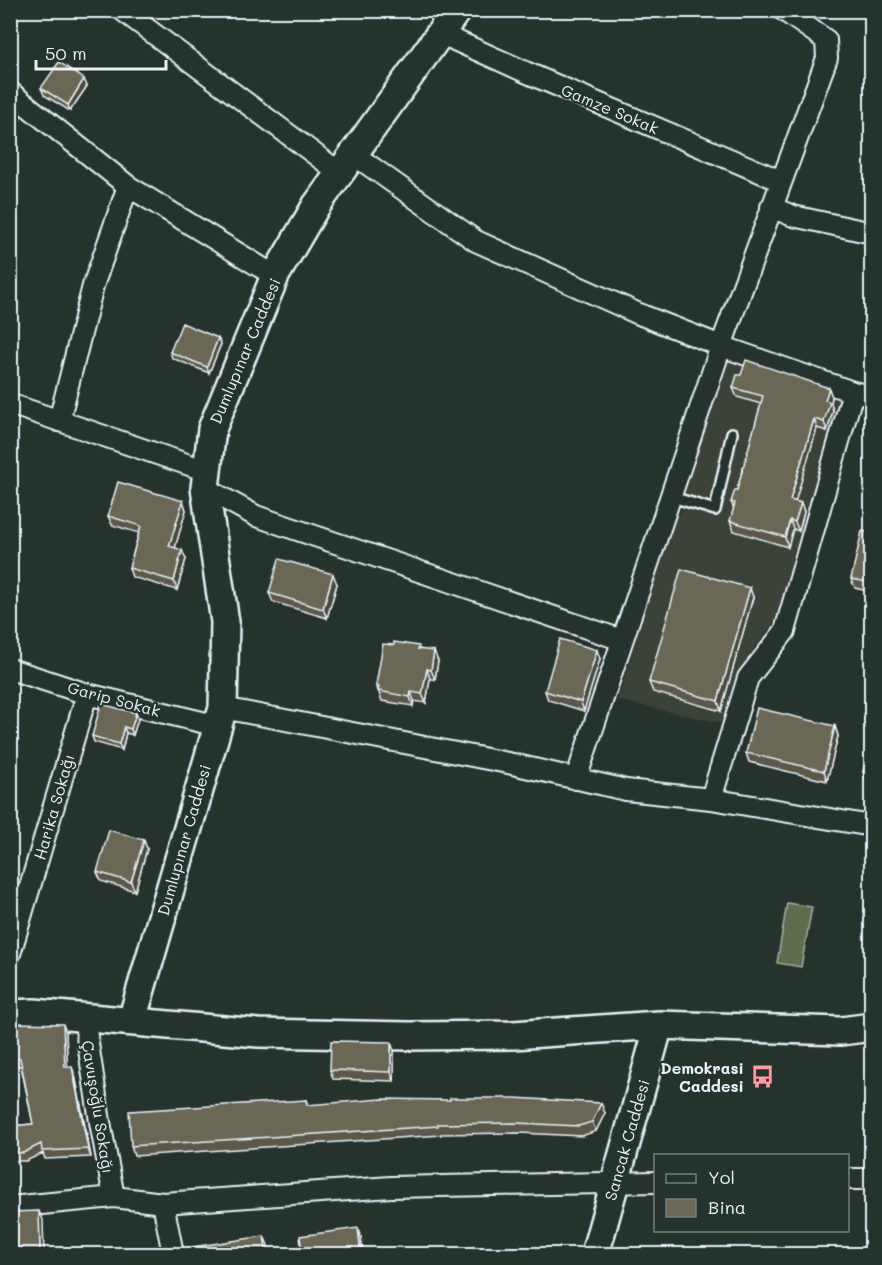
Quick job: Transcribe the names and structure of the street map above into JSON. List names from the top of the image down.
{
  "streets": {
    "street": [
      "Gamze Sokak",
      "Dumlupınar Caddesi",
      "Garip Sokak",
      "Harika Sokağı",
      "Çavuşoğlu Sokağı",
      "Sancak Caddesi"
    ]
  },
  "crossings": [
    ["Gamze Sokak", "Dumlupınar Caddesi"],
    ["Dumlupınar Caddesi", "Garip Sokak"],
    ["Garip Sokak", "Harika Sokağı"]
  ],
  "places": {
    "bus stop": ["Demokrasi Caddesi"]
  },
  "legend": ["Yol", "Bina"],
  "scale_bar": "50 m"
}
